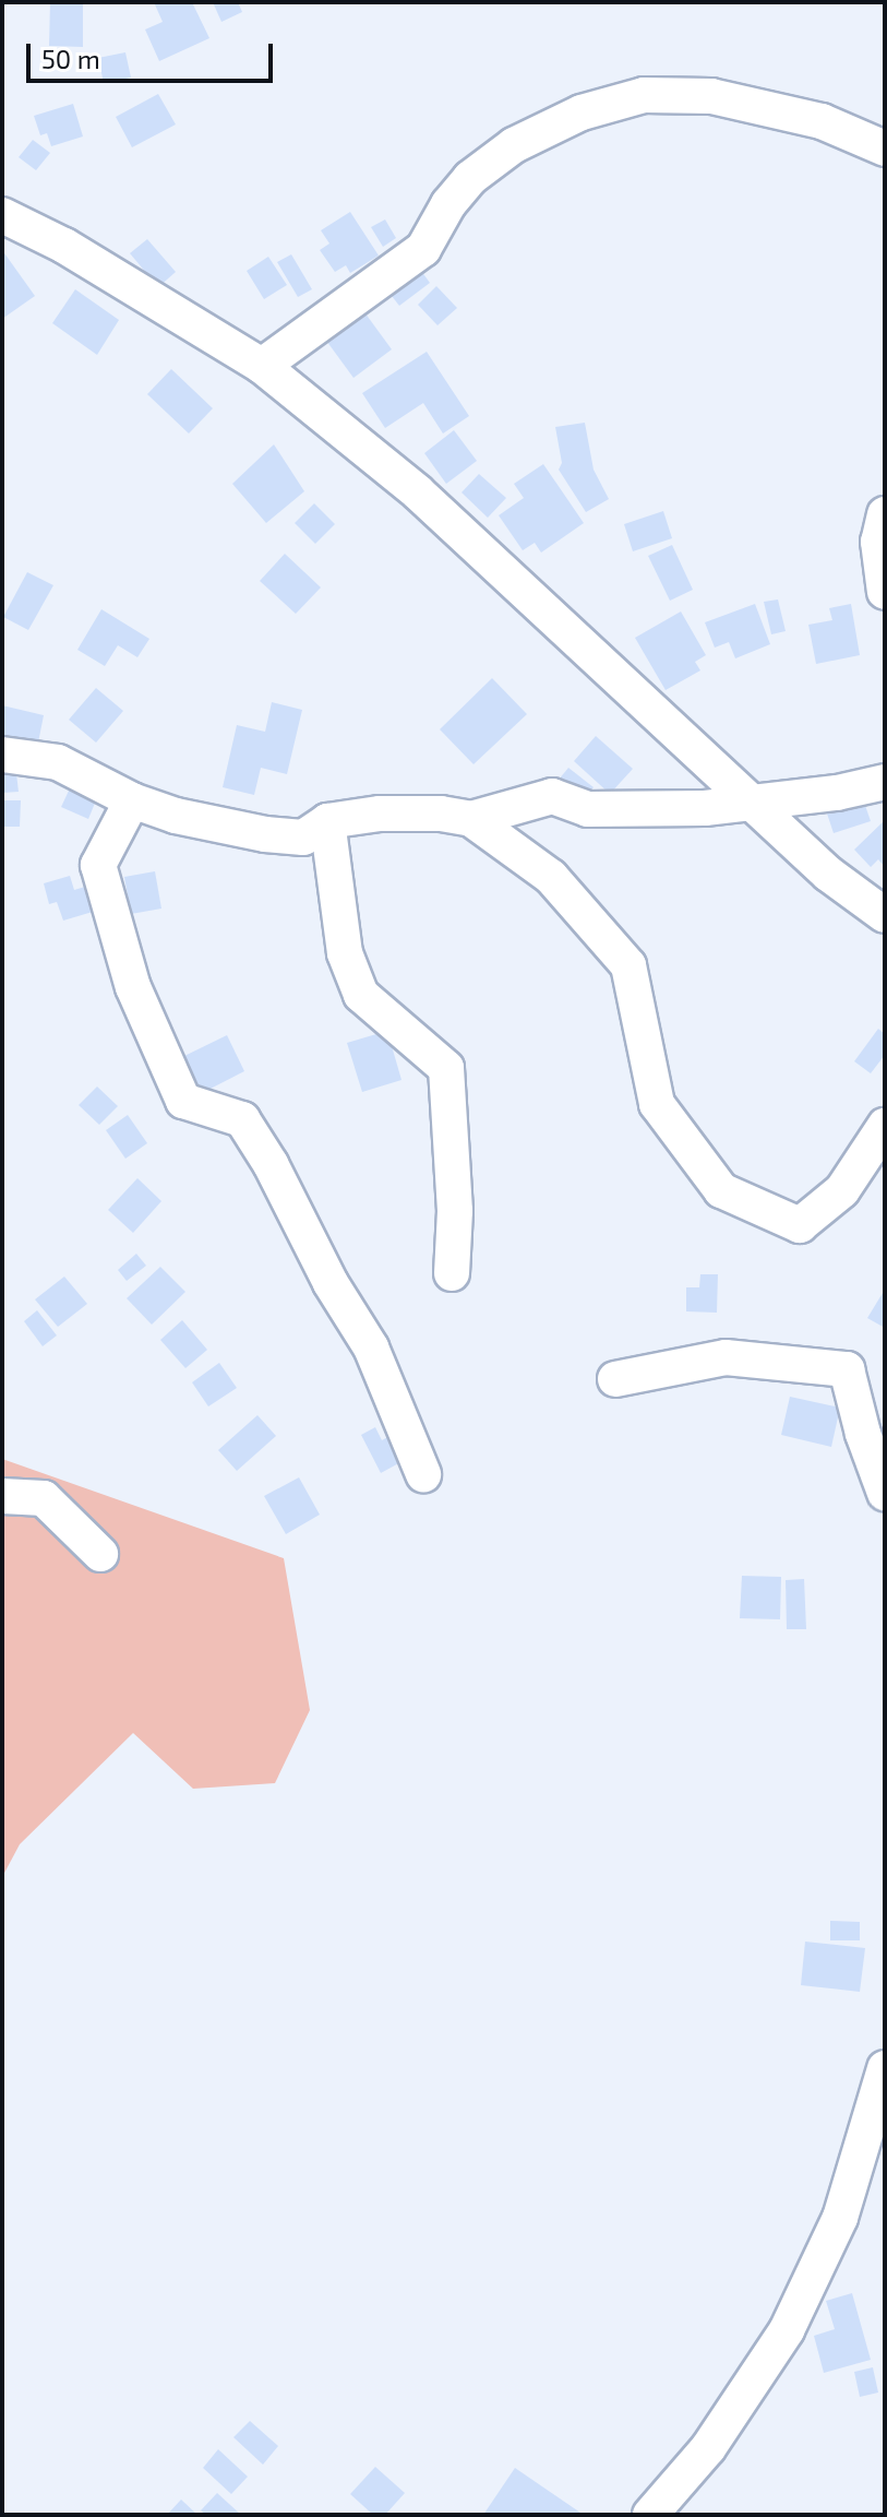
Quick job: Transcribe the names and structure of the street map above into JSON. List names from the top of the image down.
{
  "scale_bar": "50 m"
}
